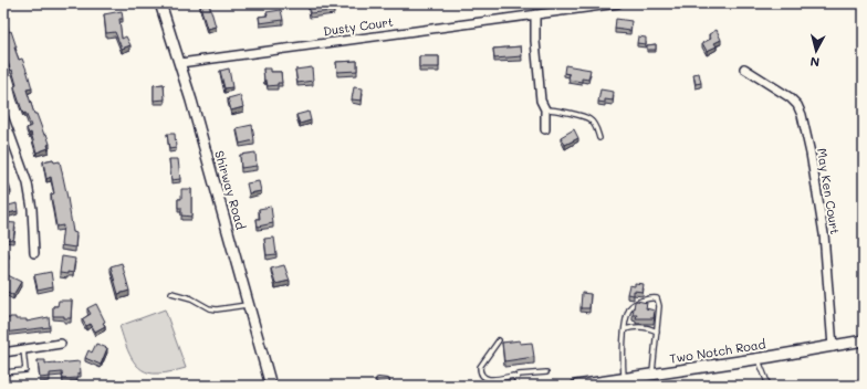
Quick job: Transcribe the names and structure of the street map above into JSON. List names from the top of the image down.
{
  "streets": {
    "street": [
      "Dusty Court",
      "Shirway Road",
      "May Ken Court",
      "Two Notch Road"
    ]
  },
  "crossings": [
    ["Dusty Court", "Shirway Road"],
    ["May Ken Court", "Two Notch Road"]
  ],
  "north": "bottom"
}
